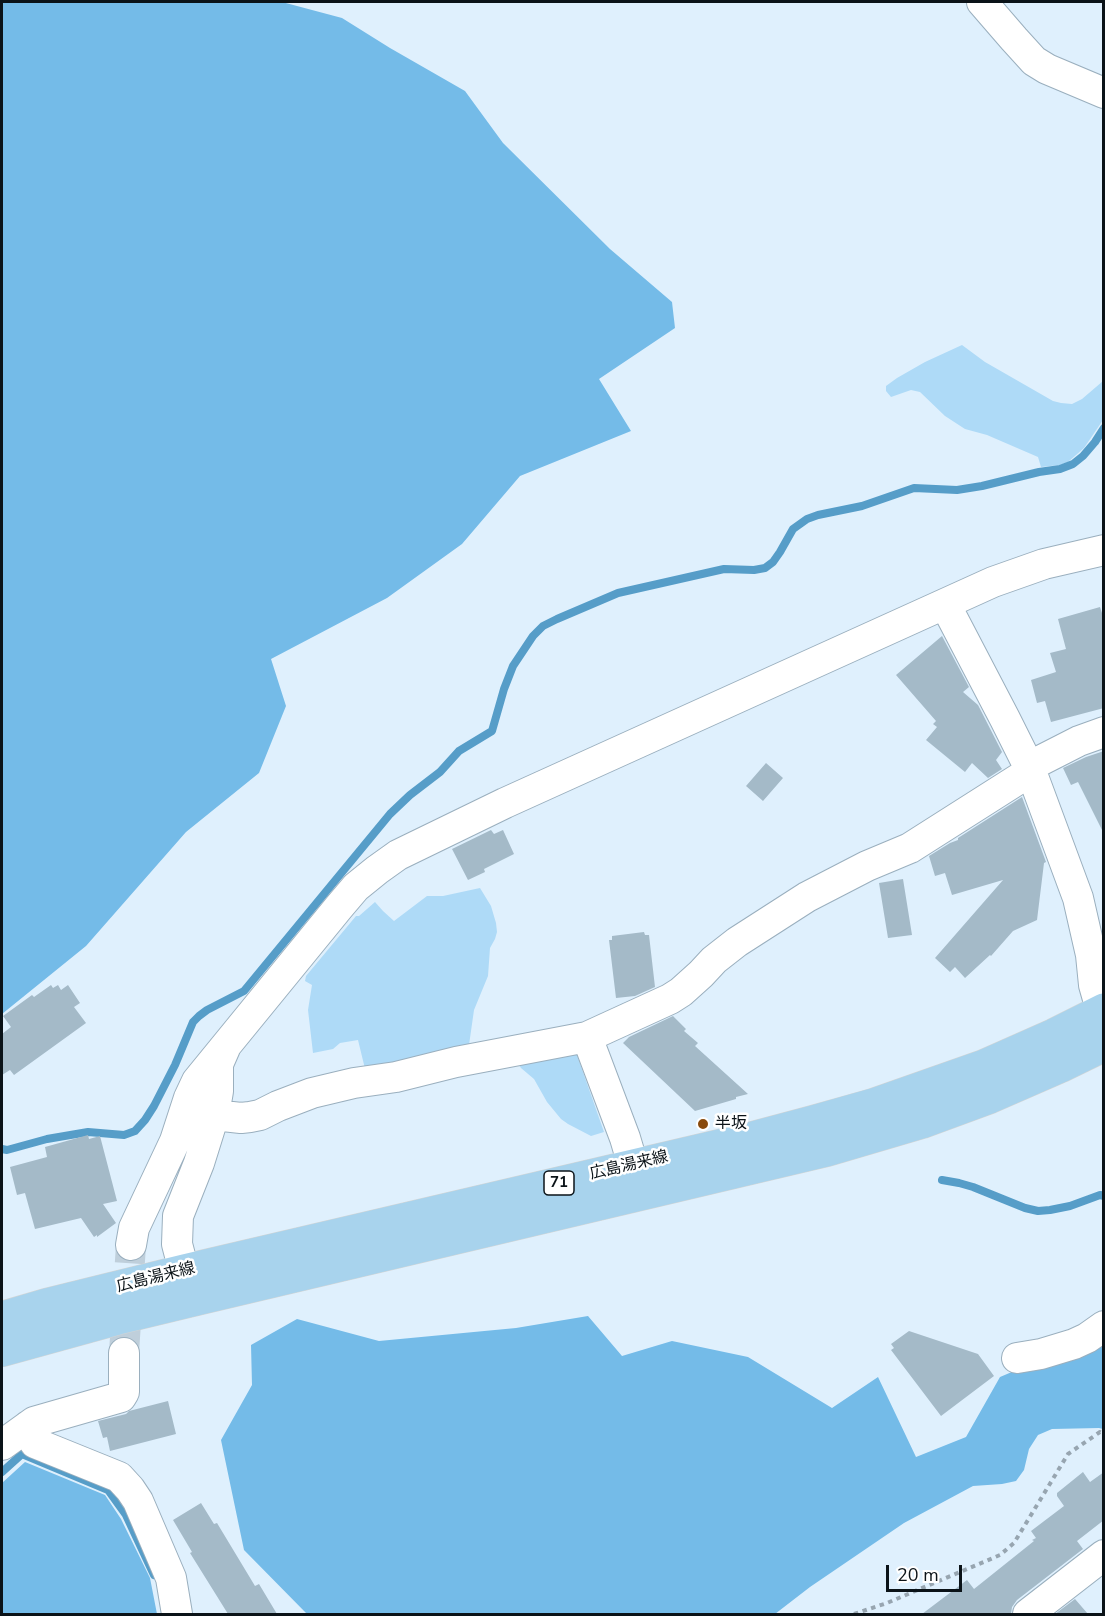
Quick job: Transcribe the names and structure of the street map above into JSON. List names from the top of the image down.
{
  "streets": {
    "main road": ["広島湯来線", "71"]
  },
  "places": ["半坂"],
  "scale_bar": "20 m"
}
